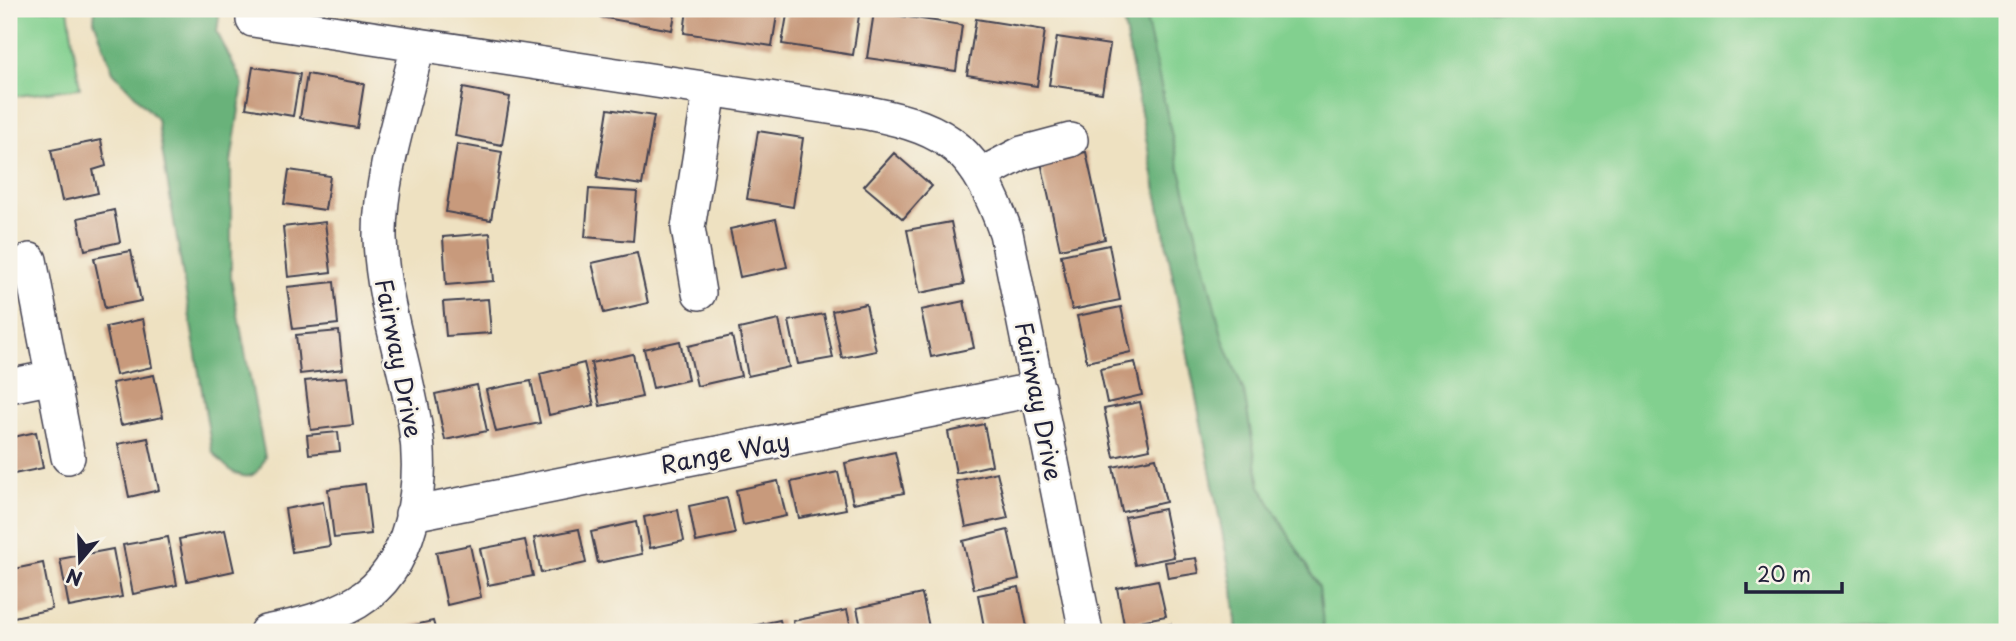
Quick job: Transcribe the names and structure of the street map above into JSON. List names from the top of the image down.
{
  "streets": {
    "street": ["Fairway Drive", "Range Way"]
  },
  "crossings": [
    ["Fairway Drive", "Range Way"]
  ],
  "scale_bar": "20 m",
  "north": "bottom"
}
